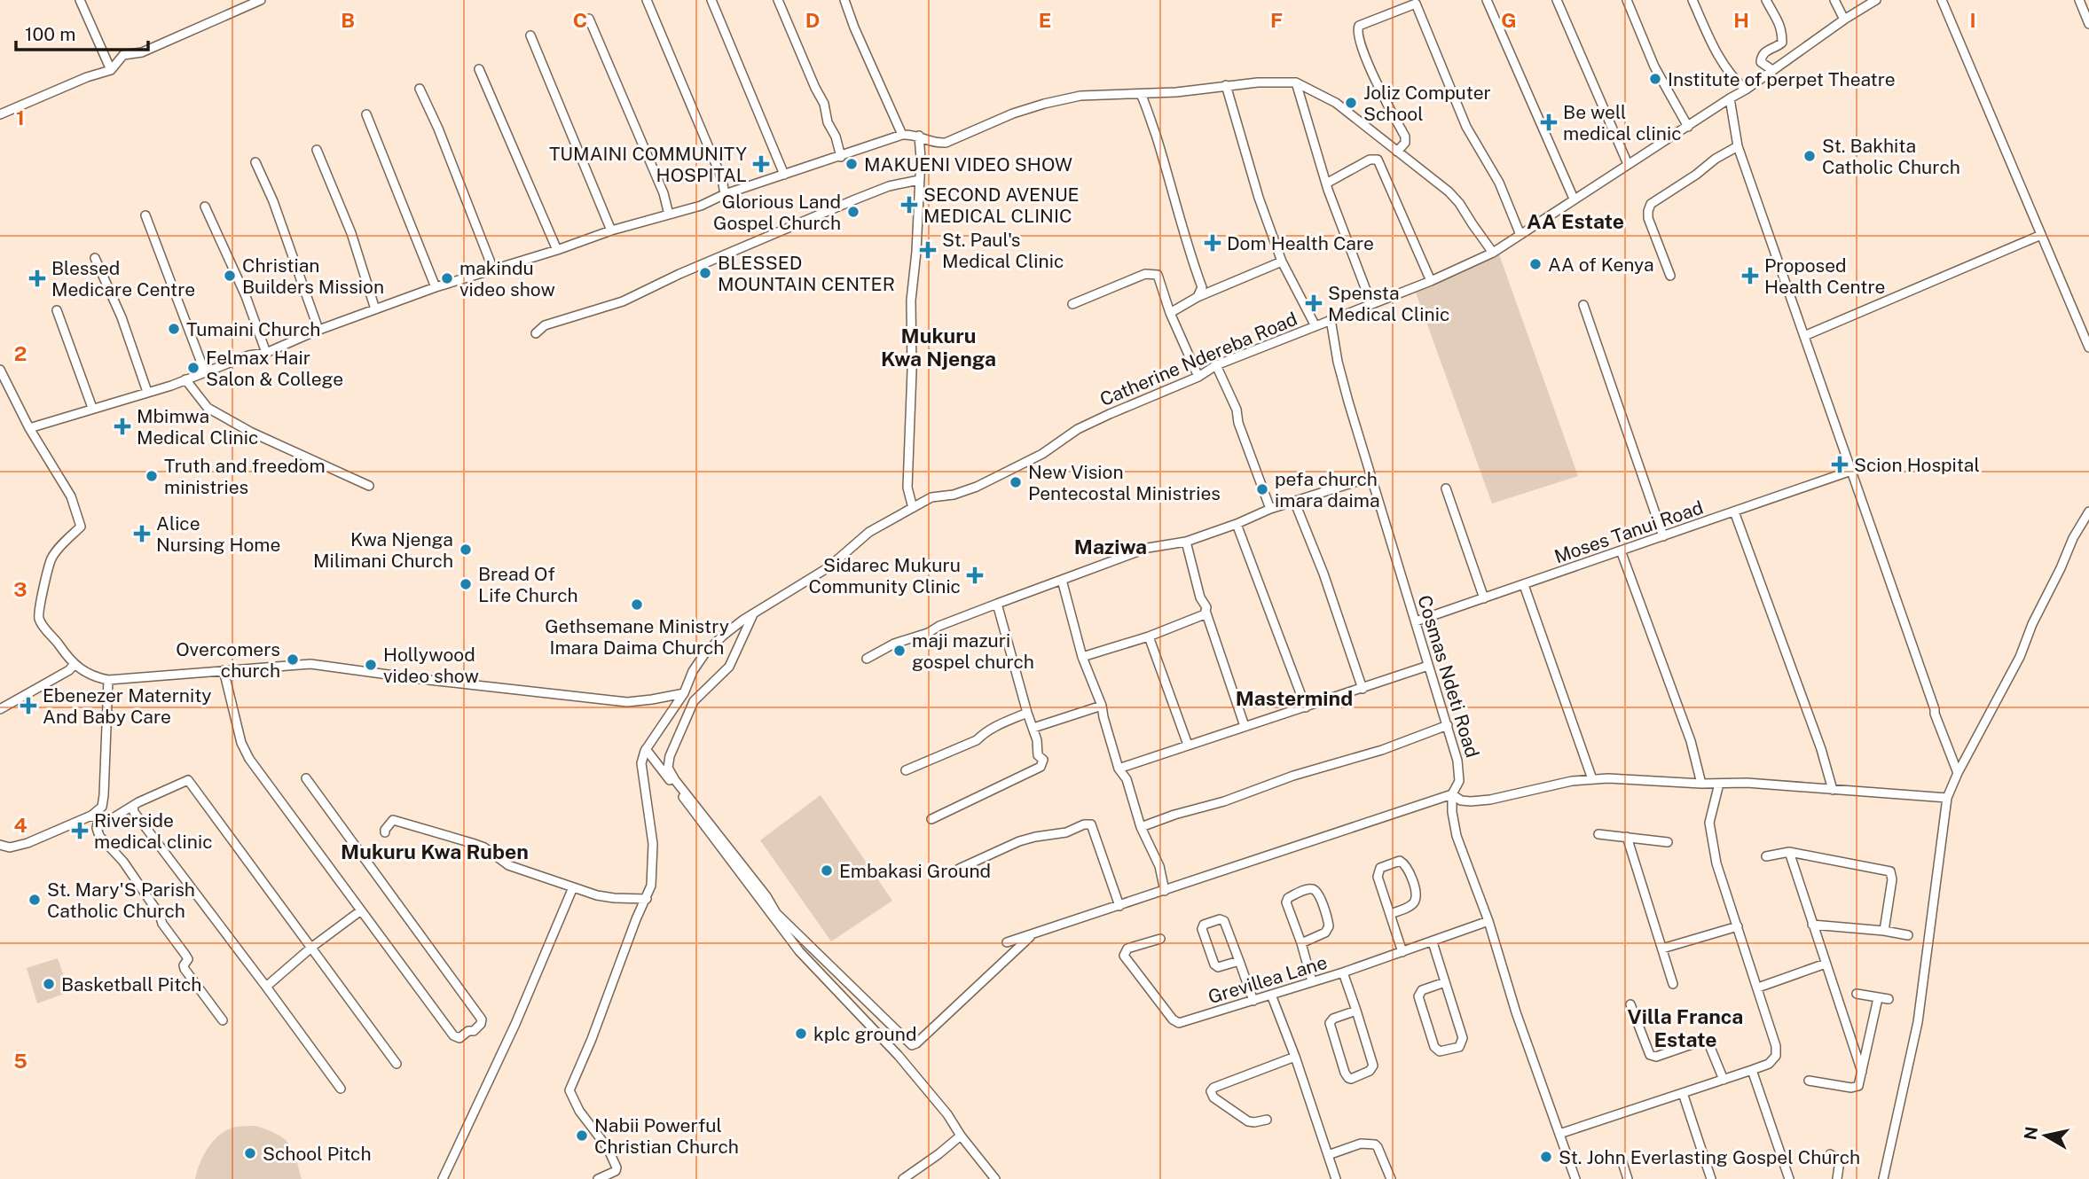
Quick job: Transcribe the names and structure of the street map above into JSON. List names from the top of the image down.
{
  "streets": {
    "street": [
      "Catherine Ndereba Road",
      "Moses Tanui Road",
      "Cosmas Ndeti Road",
      "Grevillea Lane"
    ]
  },
  "crossings": [
    ["Catherine Ndereba Road", "Cosmas Ndeti Road"],
    ["Moses Tanui Road", "Cosmas Ndeti Road"],
    ["Cosmas Ndeti Road", "Grevillea Lane"]
  ],
  "districts": [
    "AA Estate",
    "Mukuru Kwa Njenga",
    "Maziwa",
    "Mastermind",
    "Mukuru Kwa Ruben",
    "Villa Franca Estate"
  ],
  "places": {
    "other": [
      "Institute of perpet Theatre",
      "Joliz Computer School",
      "St. Bakhita Catholic Church",
      "MAKUENI VIDEO SHOW",
      "Glorious Land Gospel Church",
      "AA of Kenya",
      "BLESSED MOUNTAIN CENTER",
      "Christian Builders Mission",
      "makindu video show",
      "Tumaini Church",
      "Felmax Hair Salon & College",
      "Truth and freedom ministries",
      "New Vision Pentecostal Ministries",
      "pefa church imara daima",
      "Kwa Njenga Milimani Church",
      "Bread Of Life Church",
      "Gethsemane Ministry Imara Daima Church",
      "maji mazuri gospel church",
      "Overcomers church",
      "Hollywood video show",
      "Embakasi Ground",
      "St. Mary'S Parish Catholic Church",
      "Basketball Pitch",
      "kplc ground",
      "Nabii Powerful Christian Church",
      "School Pitch",
      "St. John Everlasting Gospel Church"
    ],
    "health": [
      "Be well medical clinic",
      "TUMAINI COMMUNITY HOSPITAL",
      "SECOND AVENUE MEDICAL CLINIC",
      "Dom Health Care",
      "St. Paul's Medical Clinic",
      "Proposed Health Centre",
      "Blessed Medicare Centre",
      "Spensta Medical Clinic",
      "Mbimwa Medical Clinic",
      "Scion Hospital",
      "Alice Nursing Home",
      "Sidarec Mukuru Community Clinic",
      "Ebenezer Maternity And Baby Care",
      "Riverside medical clinic"
    ]
  },
  "scale_bar": "100 m",
  "north": "left",
  "grid": {
    "columns": [
      "B",
      "C",
      "D",
      "E",
      "F",
      "G",
      "H",
      "I"
    ],
    "rows": [
      "1",
      "2",
      "3",
      "4",
      "5"
    ]
  }
}
